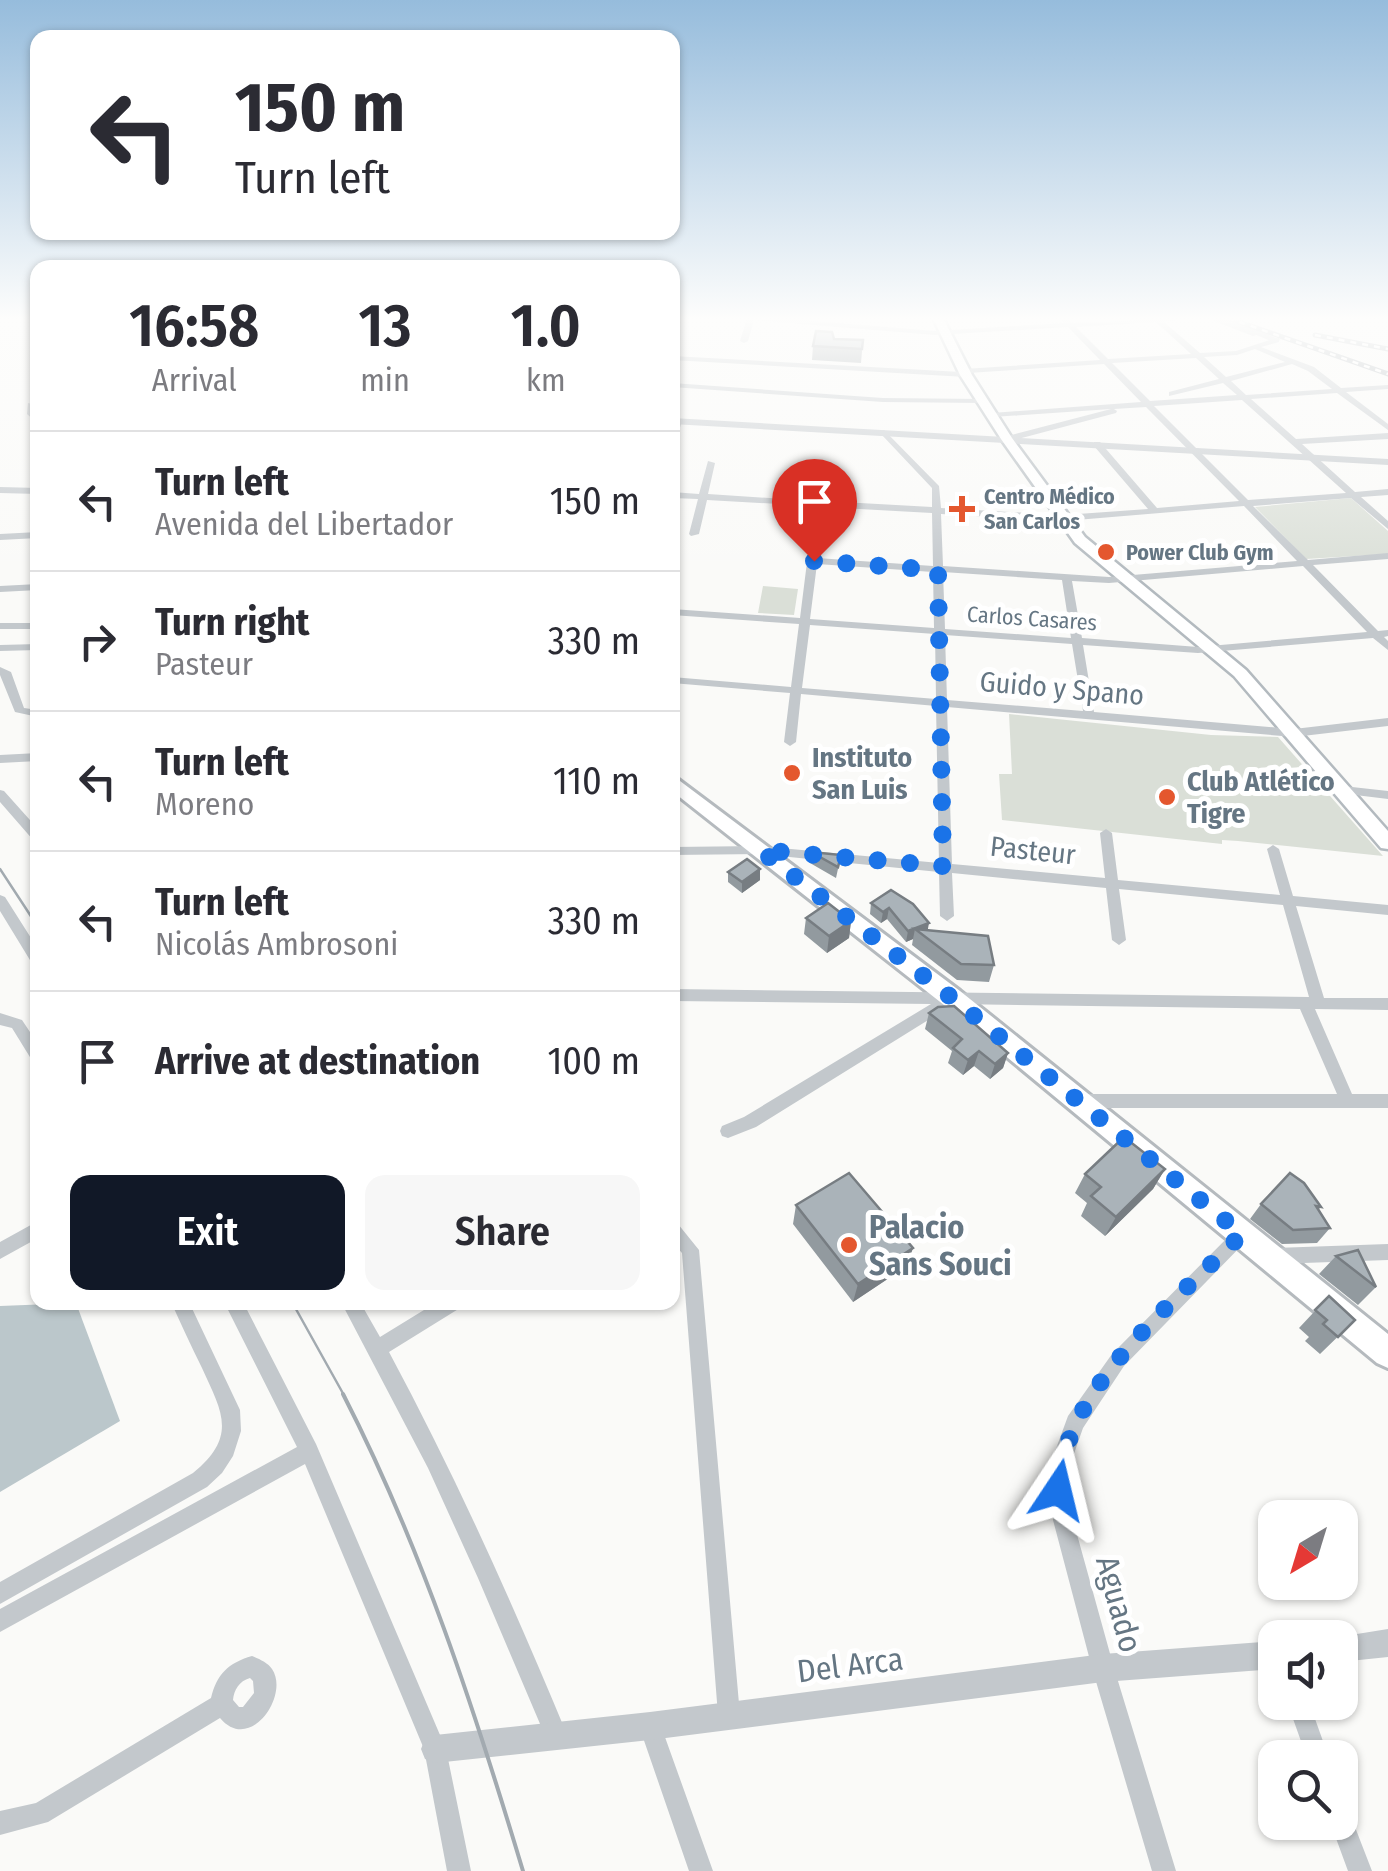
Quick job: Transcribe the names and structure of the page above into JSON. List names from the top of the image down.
{
  "streets": {
    "street": [
      "Carlos Casares",
      "Guido y Spano",
      "Pasteur",
      "Aguado",
      "Del Arca"
    ]
  },
  "crossings": [
    ["Aguado", "Del Arca"]
  ],
  "places": {
    "health": ["Centro Médico San Carlos"],
    "other": [
      "Power Club Gym",
      "Instituto San Luis",
      "Club Atlético Tigre",
      "Palacio Sans Souci"
    ]
  },
  "north": "bottom left",
  "page": {
    "turn": ["150 m", "Turn left"],
    "eta": [
      "16:58",
      "Arrival",
      "13",
      "min",
      "1.0",
      "km"
    ],
    "list": [
      {
        "name": "Turn left",
        "note": "Avenida del Libertador",
        "value": "150 m"
      },
      {
        "name": "Turn right",
        "note": "Pasteur",
        "value": "330 m"
      },
      {
        "name": "Turn left",
        "note": "Moreno",
        "value": "110 m"
      },
      {
        "name": "Turn left",
        "note": "Nicolás Ambrosoni",
        "value": "330 m"
      },
      {
        "name": "Arrive at destination",
        "value": "100 m"
      }
    ],
    "buttons": ["Exit", "Share"]
  }
}
